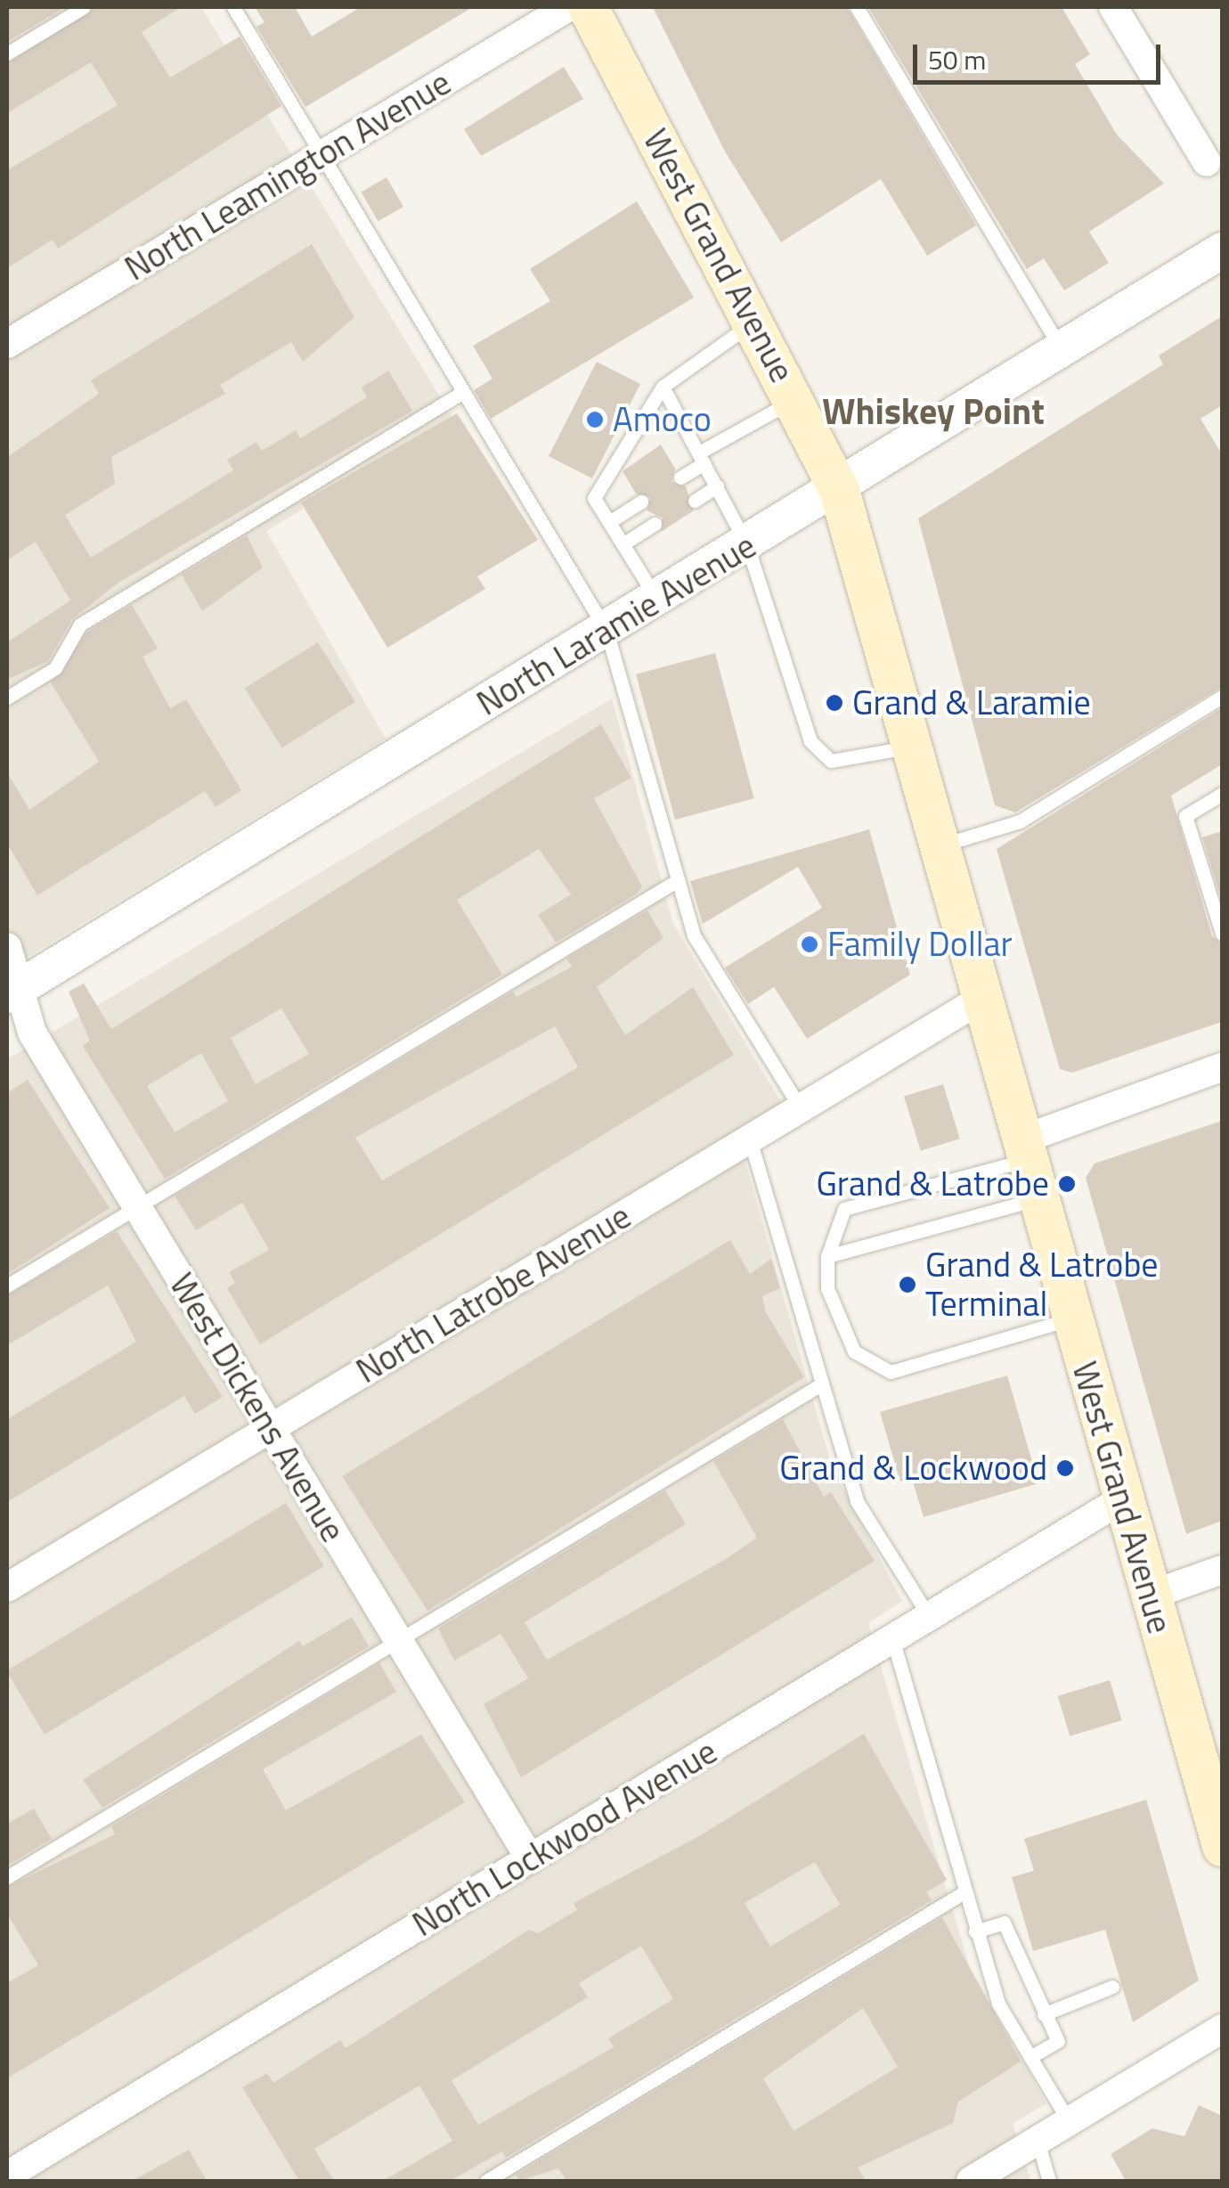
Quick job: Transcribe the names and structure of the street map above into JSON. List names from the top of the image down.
{
  "streets": {
    "main road": ["West Grand Avenue"],
    "street": [
      "North Leamington Avenue",
      "North Laramie Avenue",
      "North Latrobe Avenue",
      "West Dickens Avenue",
      "North Lockwood Avenue"
    ]
  },
  "crossings": [
    ["West Grand Avenue", "North Laramie Avenue"],
    ["West Grand Avenue", "North Latrobe Avenue"],
    ["West Grand Avenue", "North Lockwood Avenue"],
    ["North Laramie Avenue", "West Dickens Avenue"],
    ["North Latrobe Avenue", "West Dickens Avenue"],
    ["West Dickens Avenue", "North Lockwood Avenue"]
  ],
  "districts": ["Whiskey Point"],
  "places": [
    "Amoco",
    "Grand & Laramie",
    "Family Dollar",
    "Grand & Latrobe",
    "Grand & Latrobe Terminal",
    "Grand & Lockwood"
  ],
  "scale_bar": "50 m"
}
